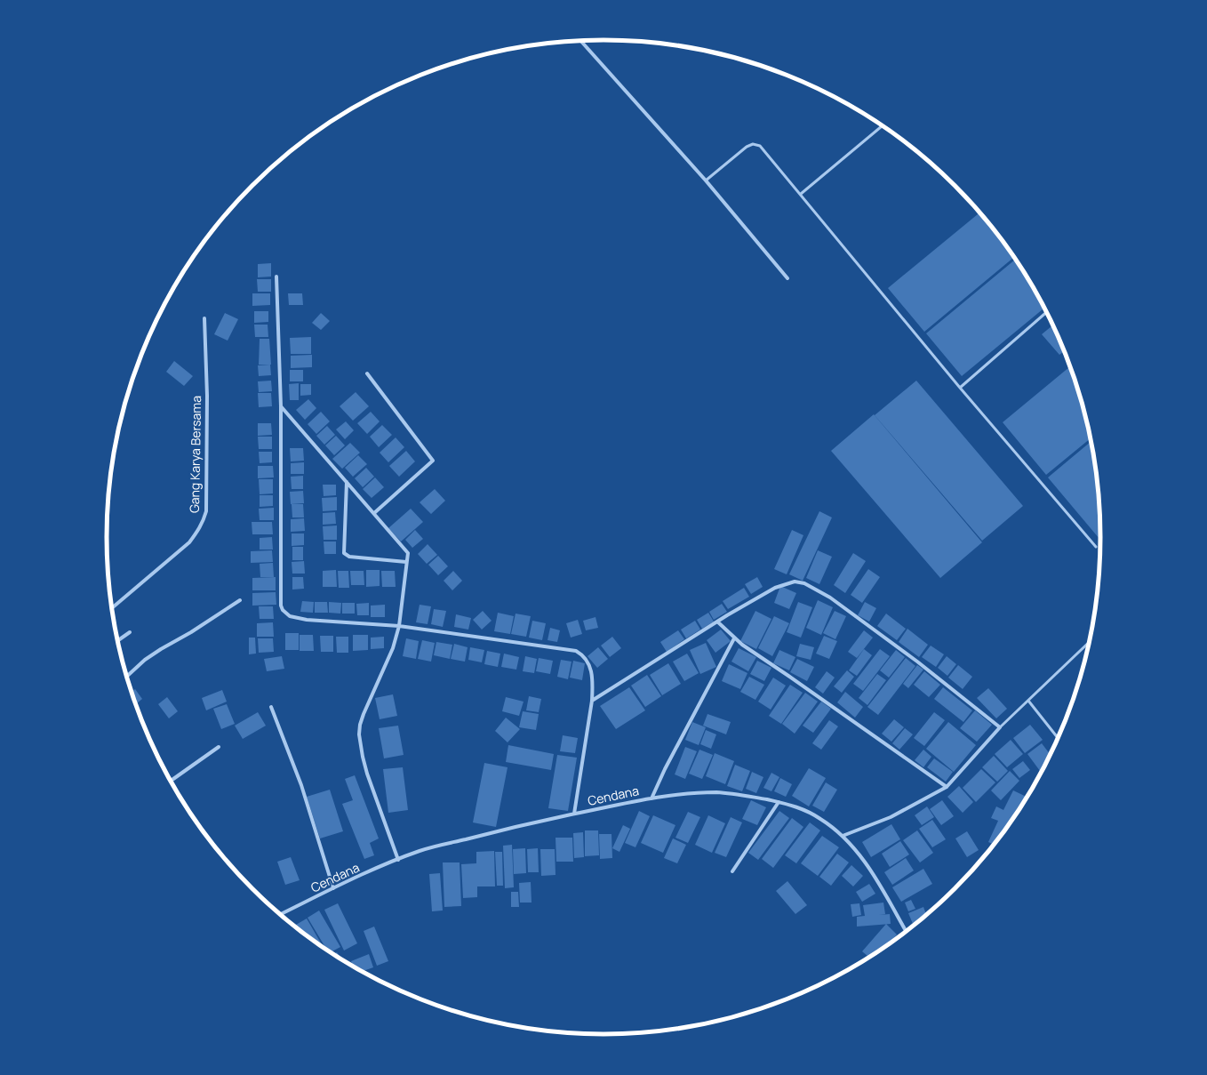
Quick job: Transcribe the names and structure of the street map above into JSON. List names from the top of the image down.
{
  "streets": {
    "street": ["Gang Karya Bersama", "Cendana"]
  }
}
